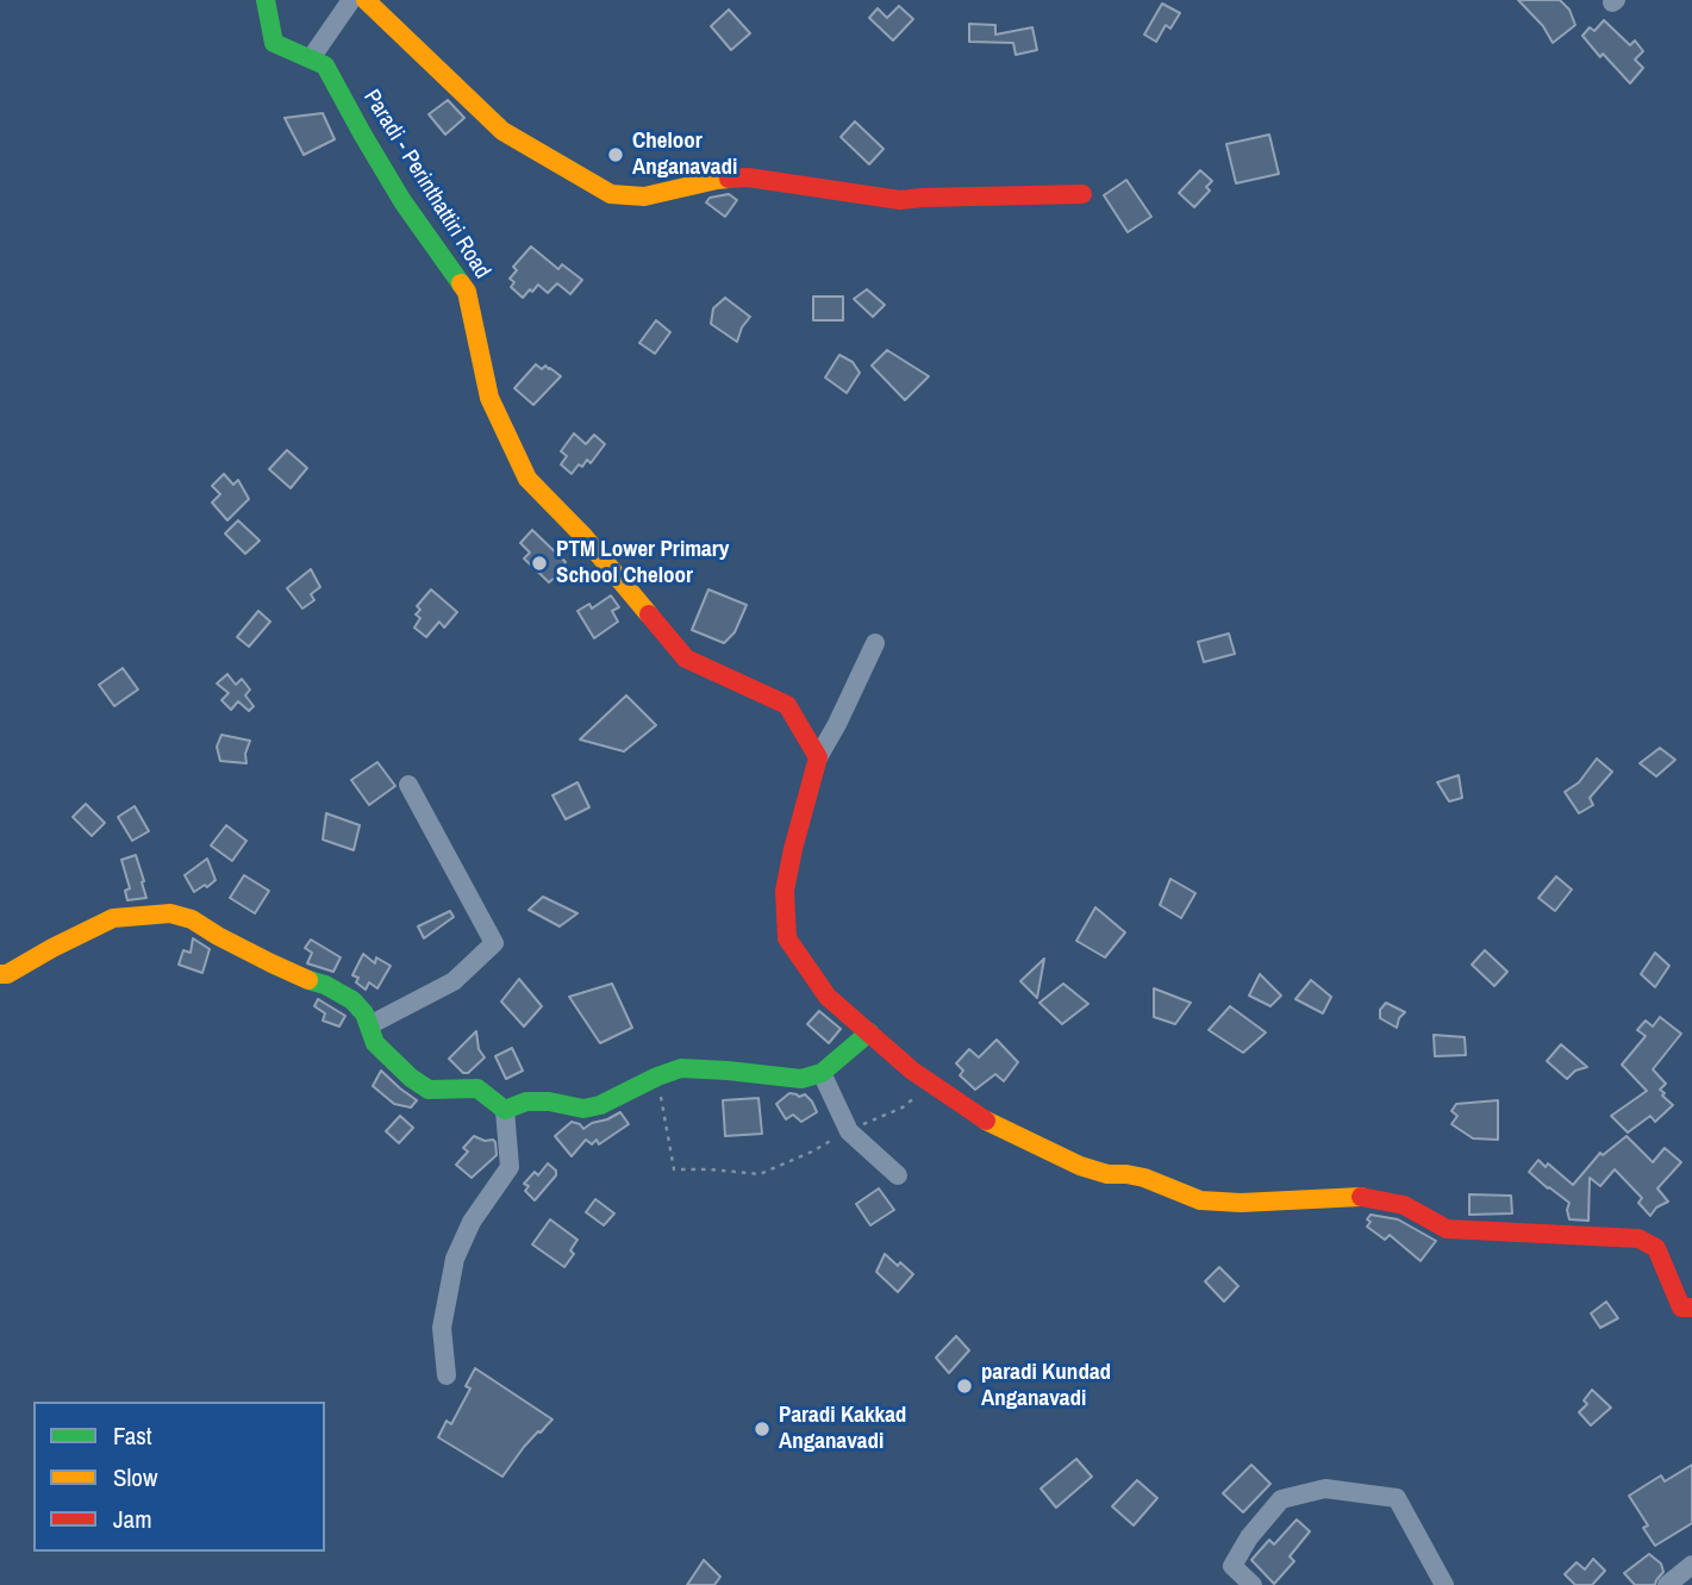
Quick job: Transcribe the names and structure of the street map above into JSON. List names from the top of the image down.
{
  "streets": {
    "main road": ["Paradi - Perinthattiri Road"]
  },
  "places": [
    "Cheloor Anganavadi",
    "PTM Lower Primary School Cheloor",
    "paradi Kundad Anganavadi",
    "Paradi Kakkad Anganavadi"
  ],
  "legend": ["Fast", "Slow", "Jam"]
}
